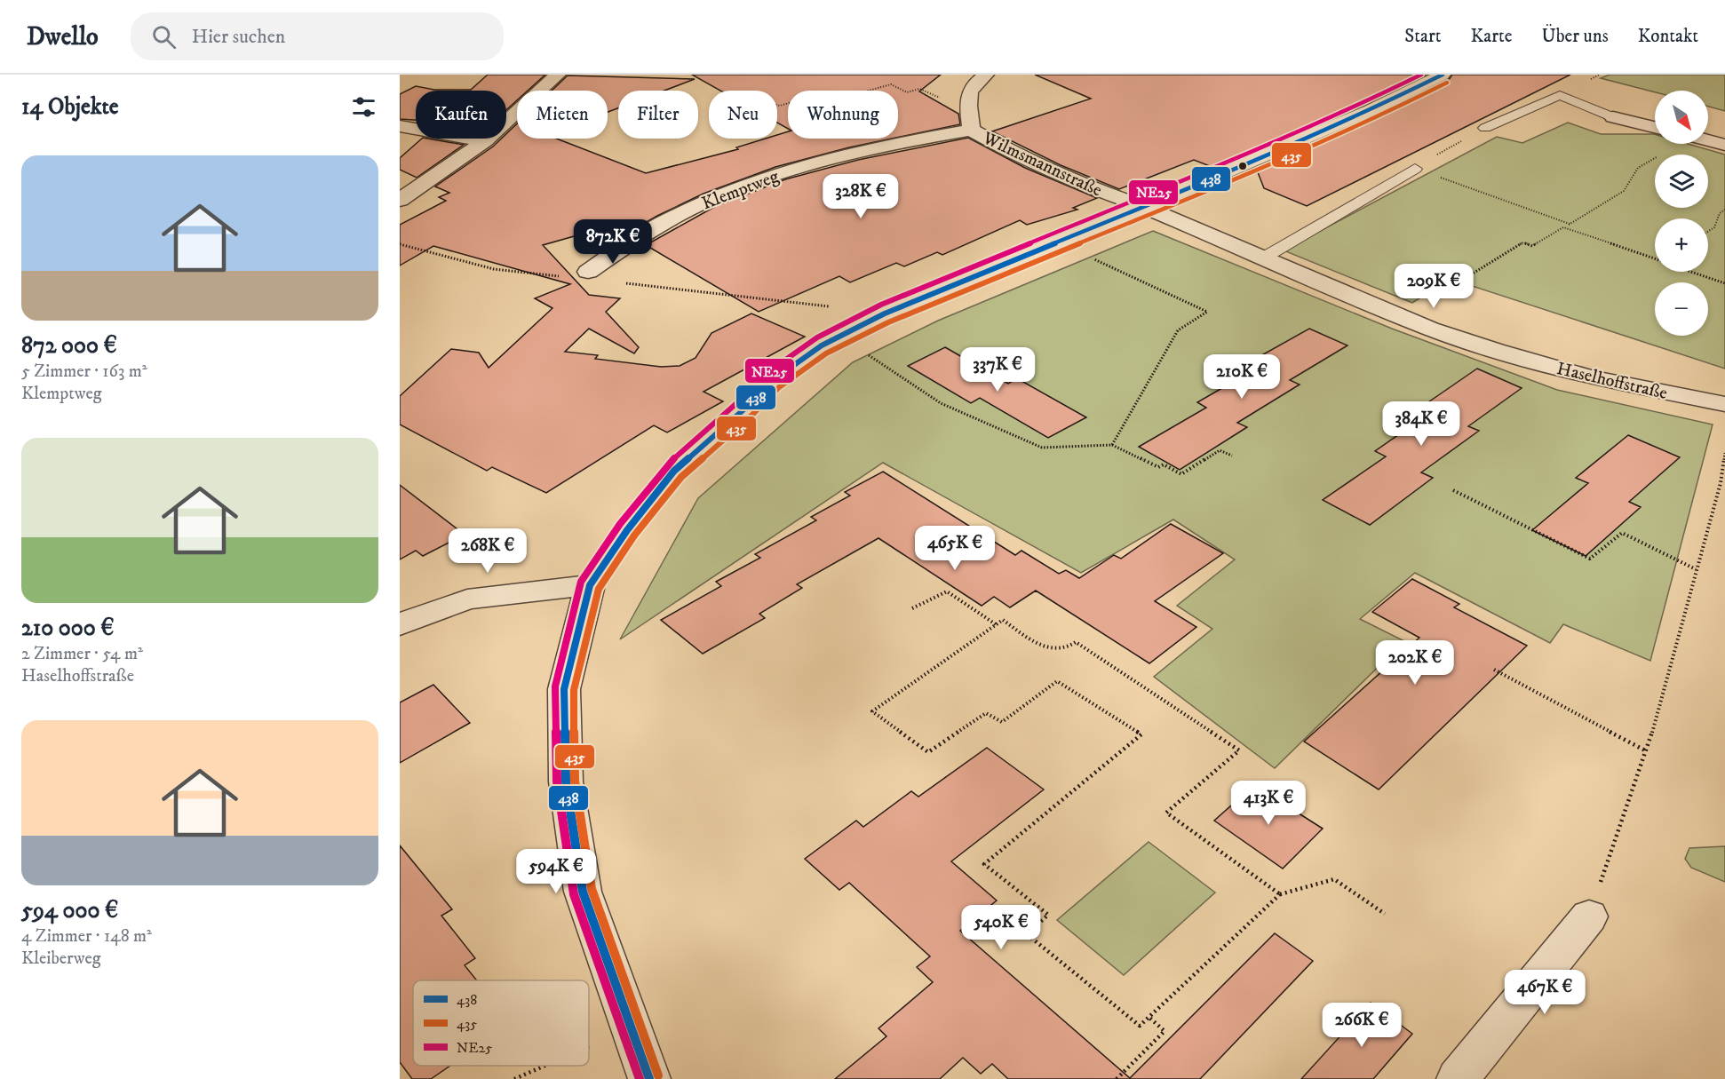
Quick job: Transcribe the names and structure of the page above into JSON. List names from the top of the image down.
{
  "streets": {
    "street": ["Wilmsmannstraße", "Klemptweg", "Haselhoffstraße"]
  },
  "crossings": [
    ["Wilmsmannstraße", "Klemptweg"],
    ["Wilmsmannstraße", "Haselhoffstraße"]
  ],
  "lines": ["transit line 438", "transit line NE25", "transit line 435"],
  "legend": ["438", "435", "NE25"],
  "north": "bottom right",
  "page": {
    "header": "Dwello",
    "search": "Hier suchen",
    "nav": [
      "Start",
      "Karte",
      "Über uns",
      "Kontakt"
    ],
    "heading": "14 Objekte",
    "map_buttons": ["+", "−"],
    "chip": [
      "Kaufen",
      "Mieten",
      "Filter",
      "Neu",
      "Wohnung"
    ],
    "list": [
      {
        "name": "872 000 €",
        "note": "5 Zimmer · 163 m² · Klemptweg"
      },
      {
        "name": "210 000 €",
        "note": "2 Zimmer · 54 m² · Haselhoffstraße"
      },
      {
        "name": "594 000 €",
        "note": "4 Zimmer · 148 m² · Kleiberweg"
      }
    ],
    "price": [
      "328K €",
      "872K €",
      "209K €",
      "337K €",
      "210K €",
      "384K €",
      "465K €",
      "268K €",
      "202K €",
      "413K €",
      "594K €",
      "540K €",
      "467K €",
      "266K €"
    ]
  }
}
